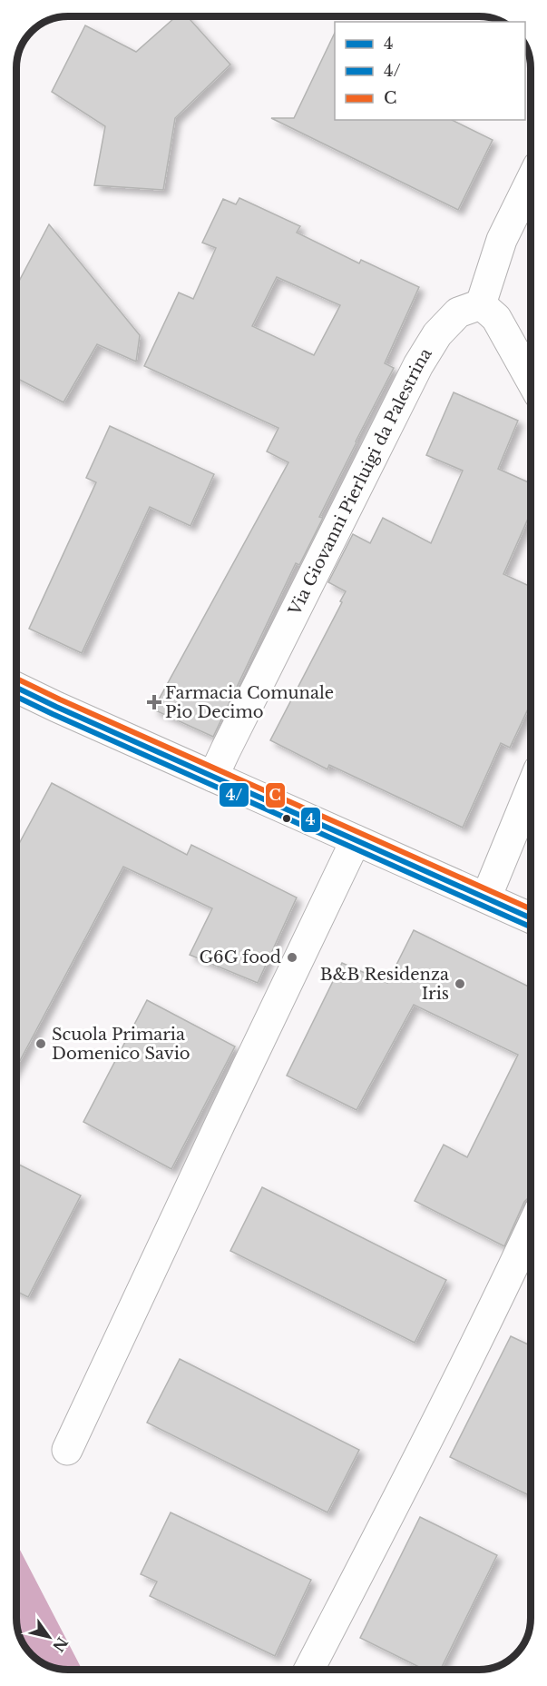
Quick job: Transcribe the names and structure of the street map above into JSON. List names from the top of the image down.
{
  "streets": {
    "street": ["Via Giovanni Pierluigi da Palestrina"]
  },
  "places": {
    "health": ["Farmacia Comunale Pio Decimo"],
    "other": ["G6G food", "B&B Residenza Iris", "Scuola Primaria Domenico Savio"]
  },
  "lines": ["transit line C", "transit line 4", "transit line 4/"],
  "legend": ["4", "4/", "C"],
  "north": "bottom right"
}
